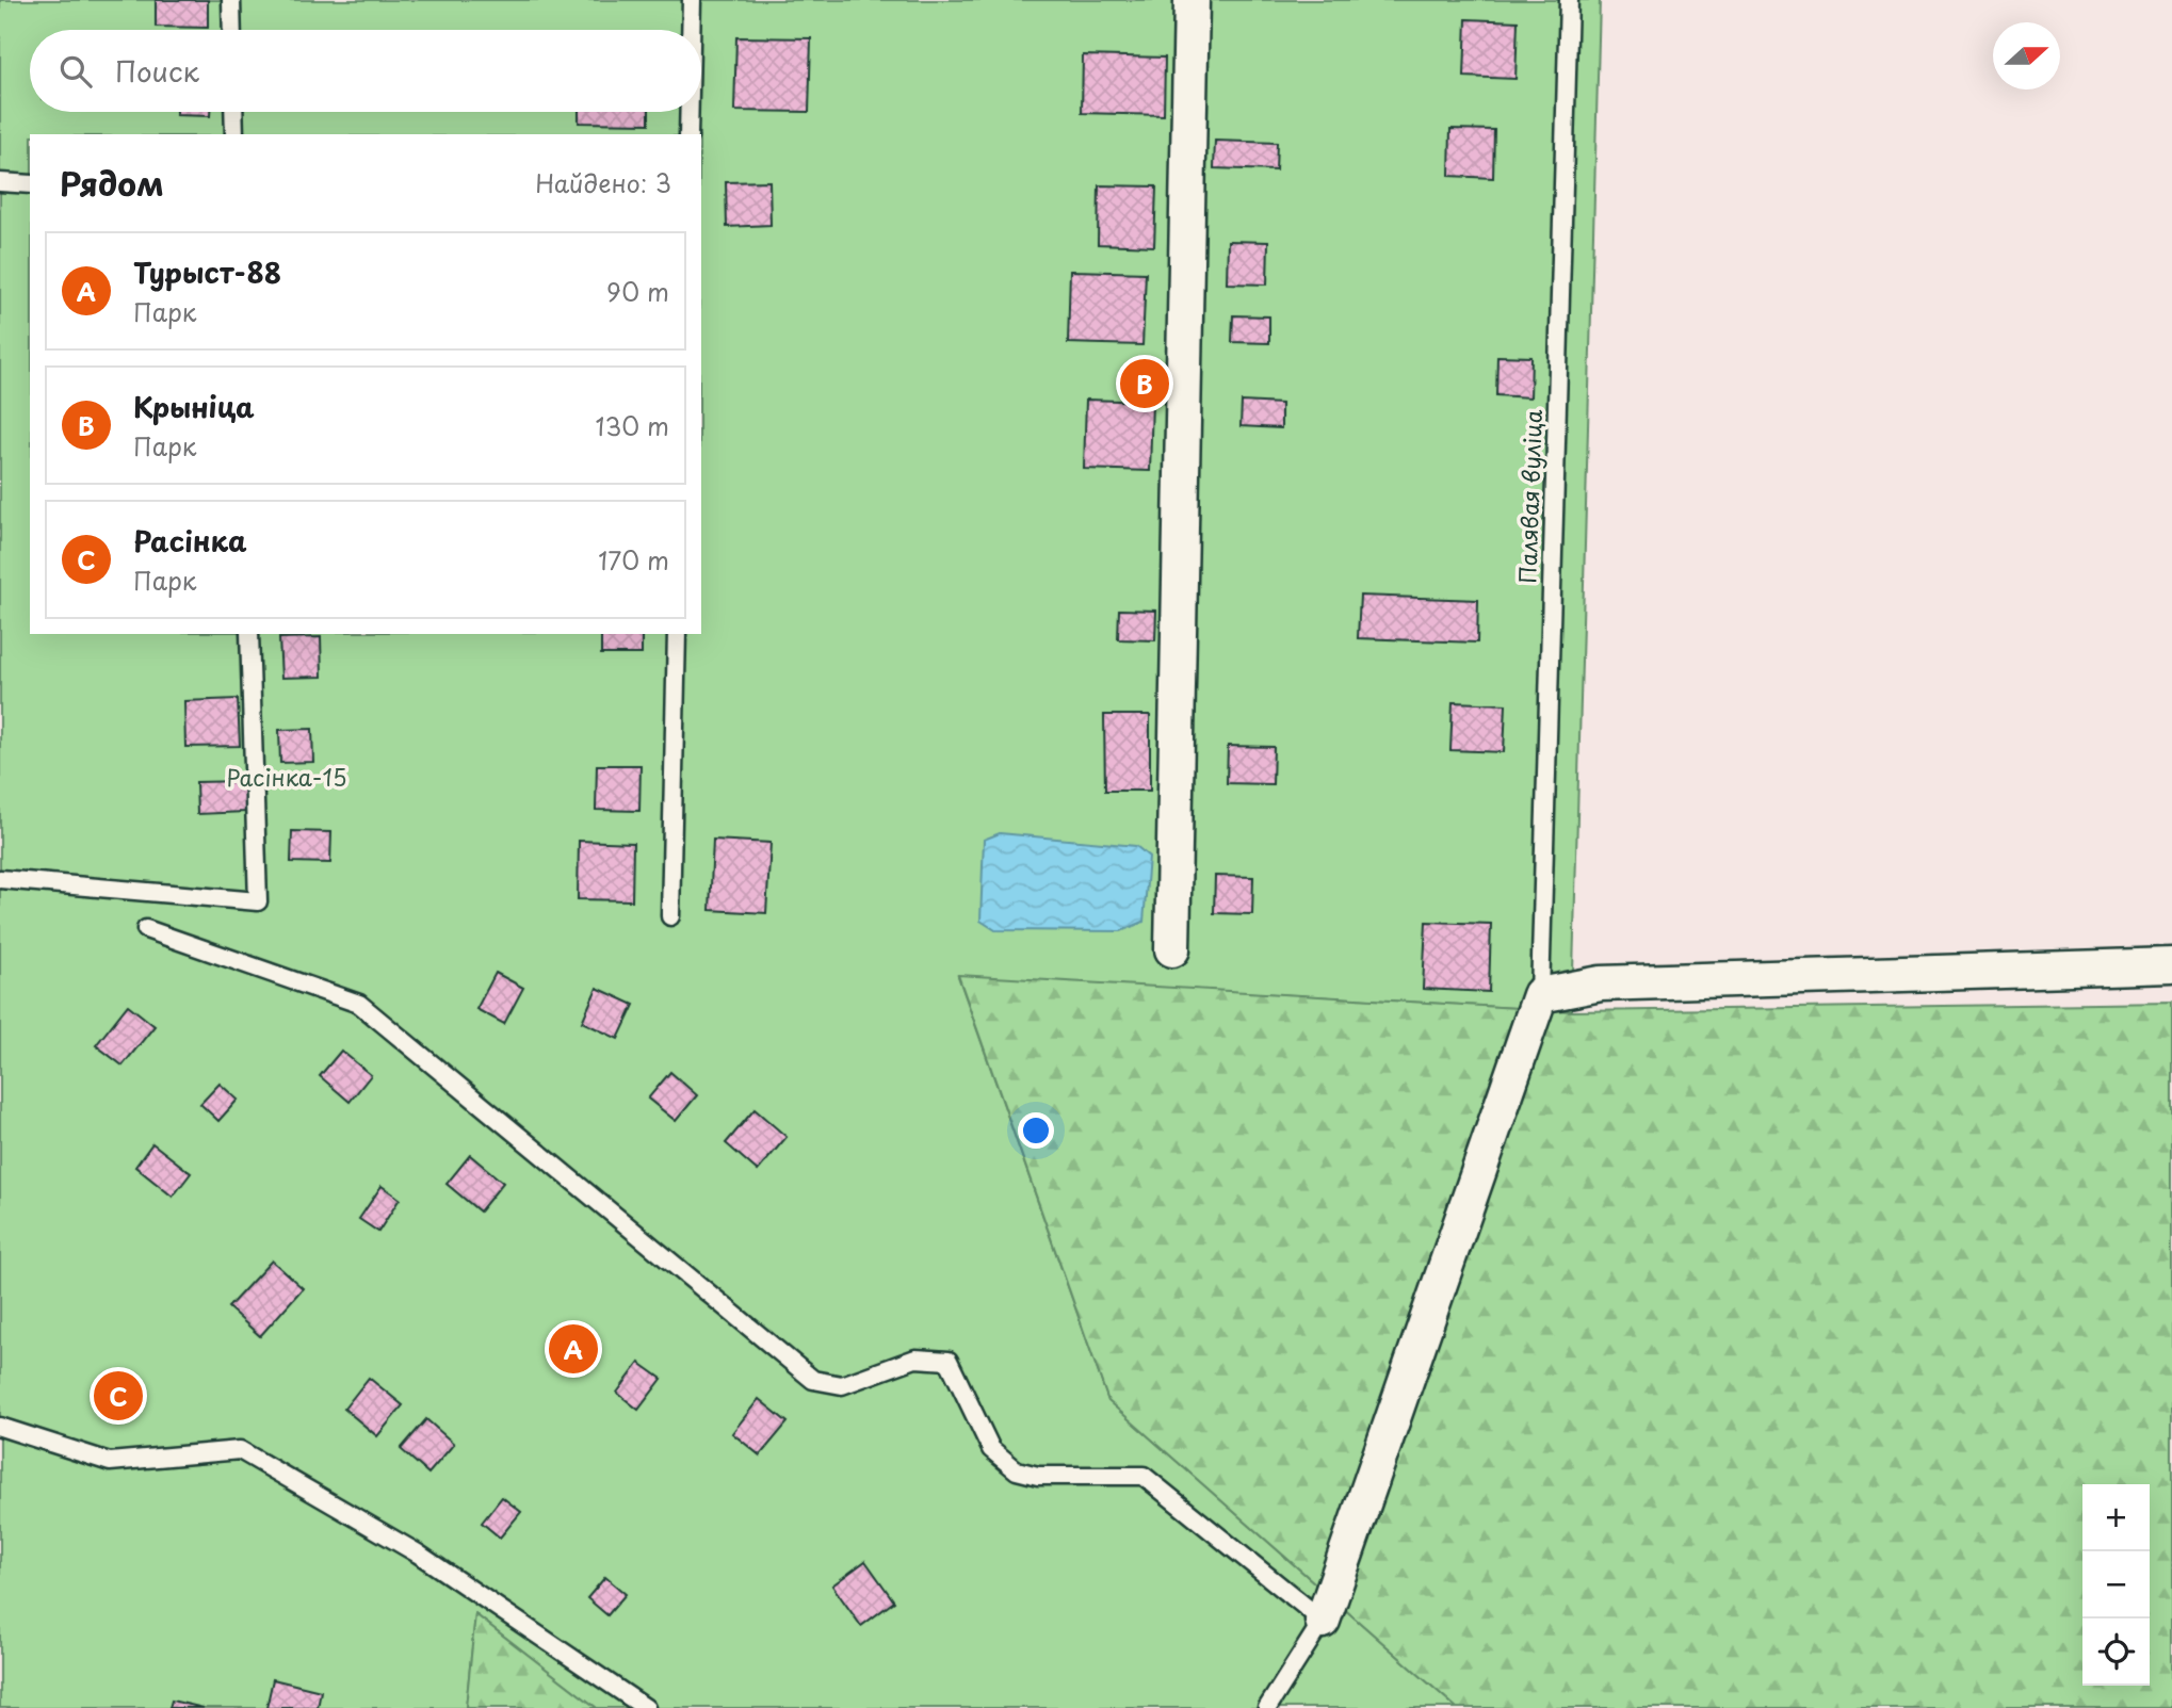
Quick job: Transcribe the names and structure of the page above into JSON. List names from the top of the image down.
{
  "streets": {
    "lane": ["Палявая вуліца"]
  },
  "parks": ["Расінка-15"],
  "north": "right",
  "page": {
    "search": "Поиск",
    "heading": ["Рядом", "Найдено: 3"],
    "list": [
      {
        "mark": "A",
        "name": "Турыст-88",
        "note": "Парк",
        "value": "90 m"
      },
      {
        "mark": "B",
        "name": "Крыніца",
        "note": "Парк",
        "value": "130 m"
      },
      {
        "mark": "C",
        "name": "Расінка",
        "note": "Парк",
        "value": "170 m"
      }
    ],
    "pins": ["B", "A", "C"],
    "map_buttons": ["+", "−"]
  }
}
